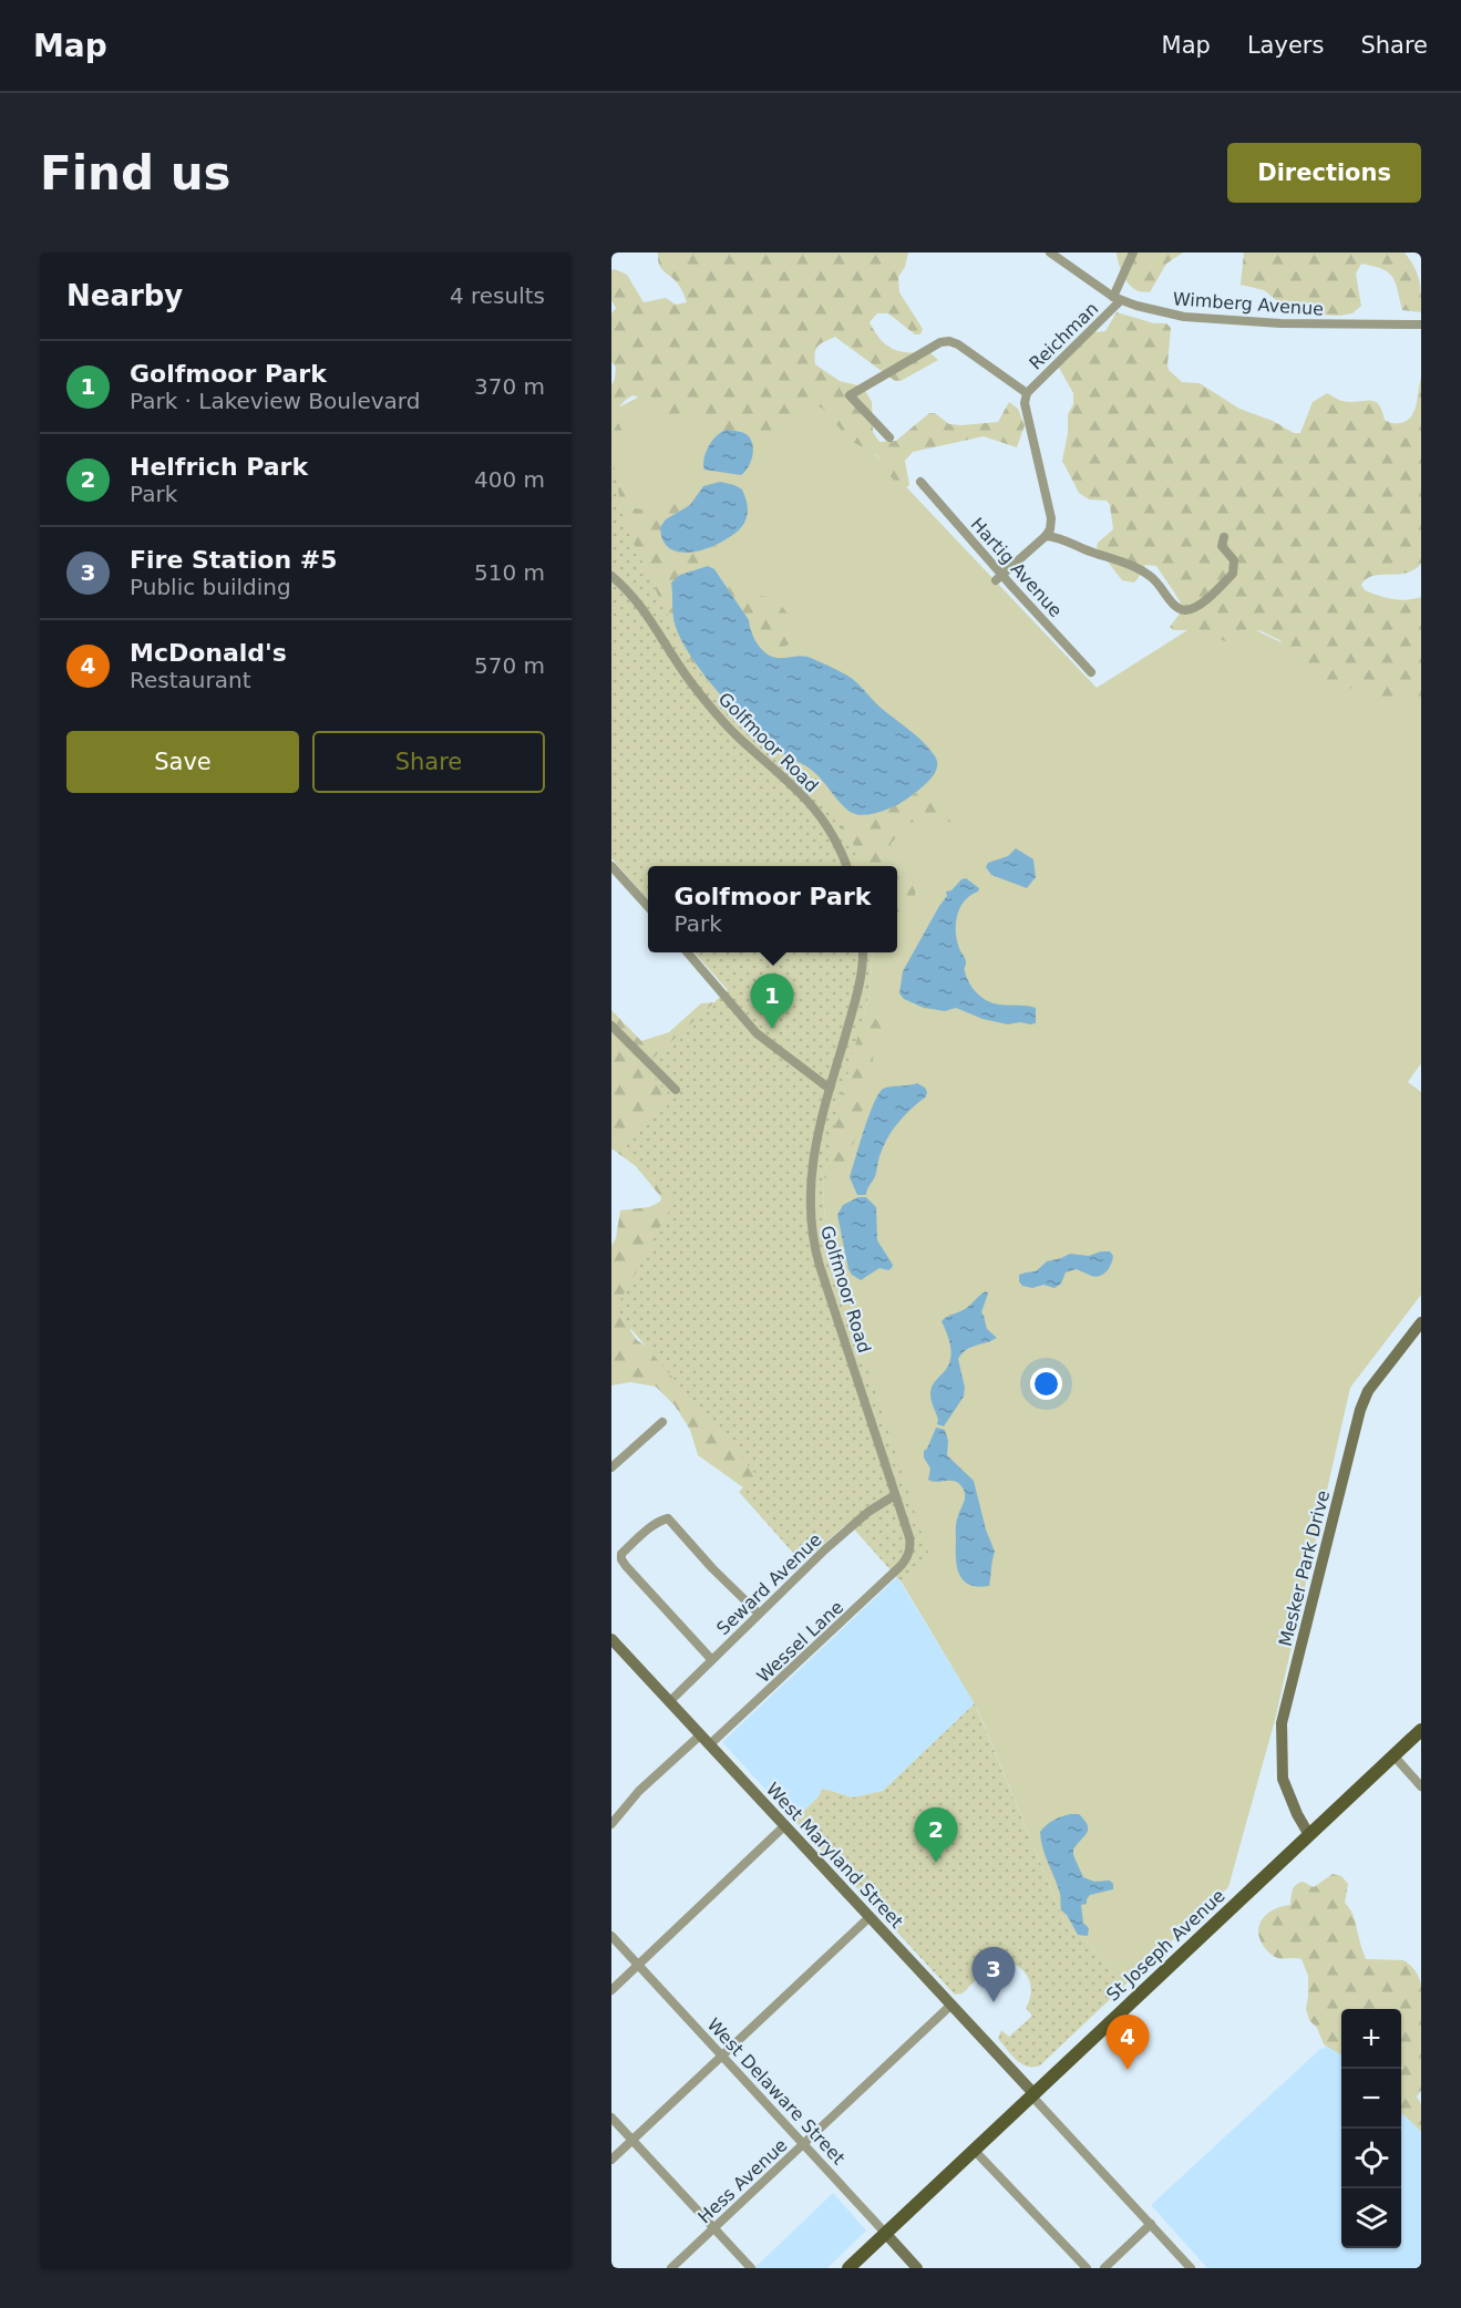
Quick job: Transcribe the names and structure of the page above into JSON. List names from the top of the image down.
{
  "streets": {
    "main road": ["St Joseph Avenue"],
    "street": [
      "Wimberg Avenue",
      "Reichman",
      "Hartig Avenue",
      "Golfmoor Road",
      "Mesker Park Drive",
      "Seward Avenue",
      "Wessel Lane",
      "West Maryland Street",
      "West Delaware Street",
      "Hess Avenue"
    ]
  },
  "crossings": [
    ["Wimberg Avenue", "Reichman"],
    ["Golfmoor Road", "Seward Avenue"],
    ["Golfmoor Road", "Wessel Lane"],
    ["Mesker Park Drive", "St Joseph Avenue"],
    ["Seward Avenue", "West Maryland Street"],
    ["Wessel Lane", "West Maryland Street"],
    ["West Maryland Street", "St Joseph Avenue"],
    ["West Maryland Street", "Hess Avenue"],
    ["St Joseph Avenue", "West Delaware Street"],
    ["West Delaware Street", "Hess Avenue"]
  ],
  "page": {
    "header": "Map",
    "nav": ["Map", "Layers", "Share"],
    "buttons": [
      "Directions",
      ["Save", "Share"]
    ],
    "title": "Find us",
    "heading": ["Nearby", "4 results"],
    "list": [
      {
        "mark": "1",
        "name": "Golfmoor Park",
        "note": "Park · Lakeview Boulevard",
        "value": "370 m"
      },
      {
        "mark": "2",
        "name": "Helfrich Park",
        "note": "Park",
        "value": "400 m"
      },
      {
        "mark": "3",
        "name": "Fire Station #5",
        "note": "Public building",
        "value": "510 m"
      },
      {
        "mark": "4",
        "name": "McDonald's",
        "note": "Restaurant",
        "value": "570 m"
      }
    ],
    "popup": ["Golfmoor Park", "Park"],
    "pins": [
      "1",
      "2",
      "3",
      "4"
    ],
    "map_buttons": ["+", "−"]
  }
}
